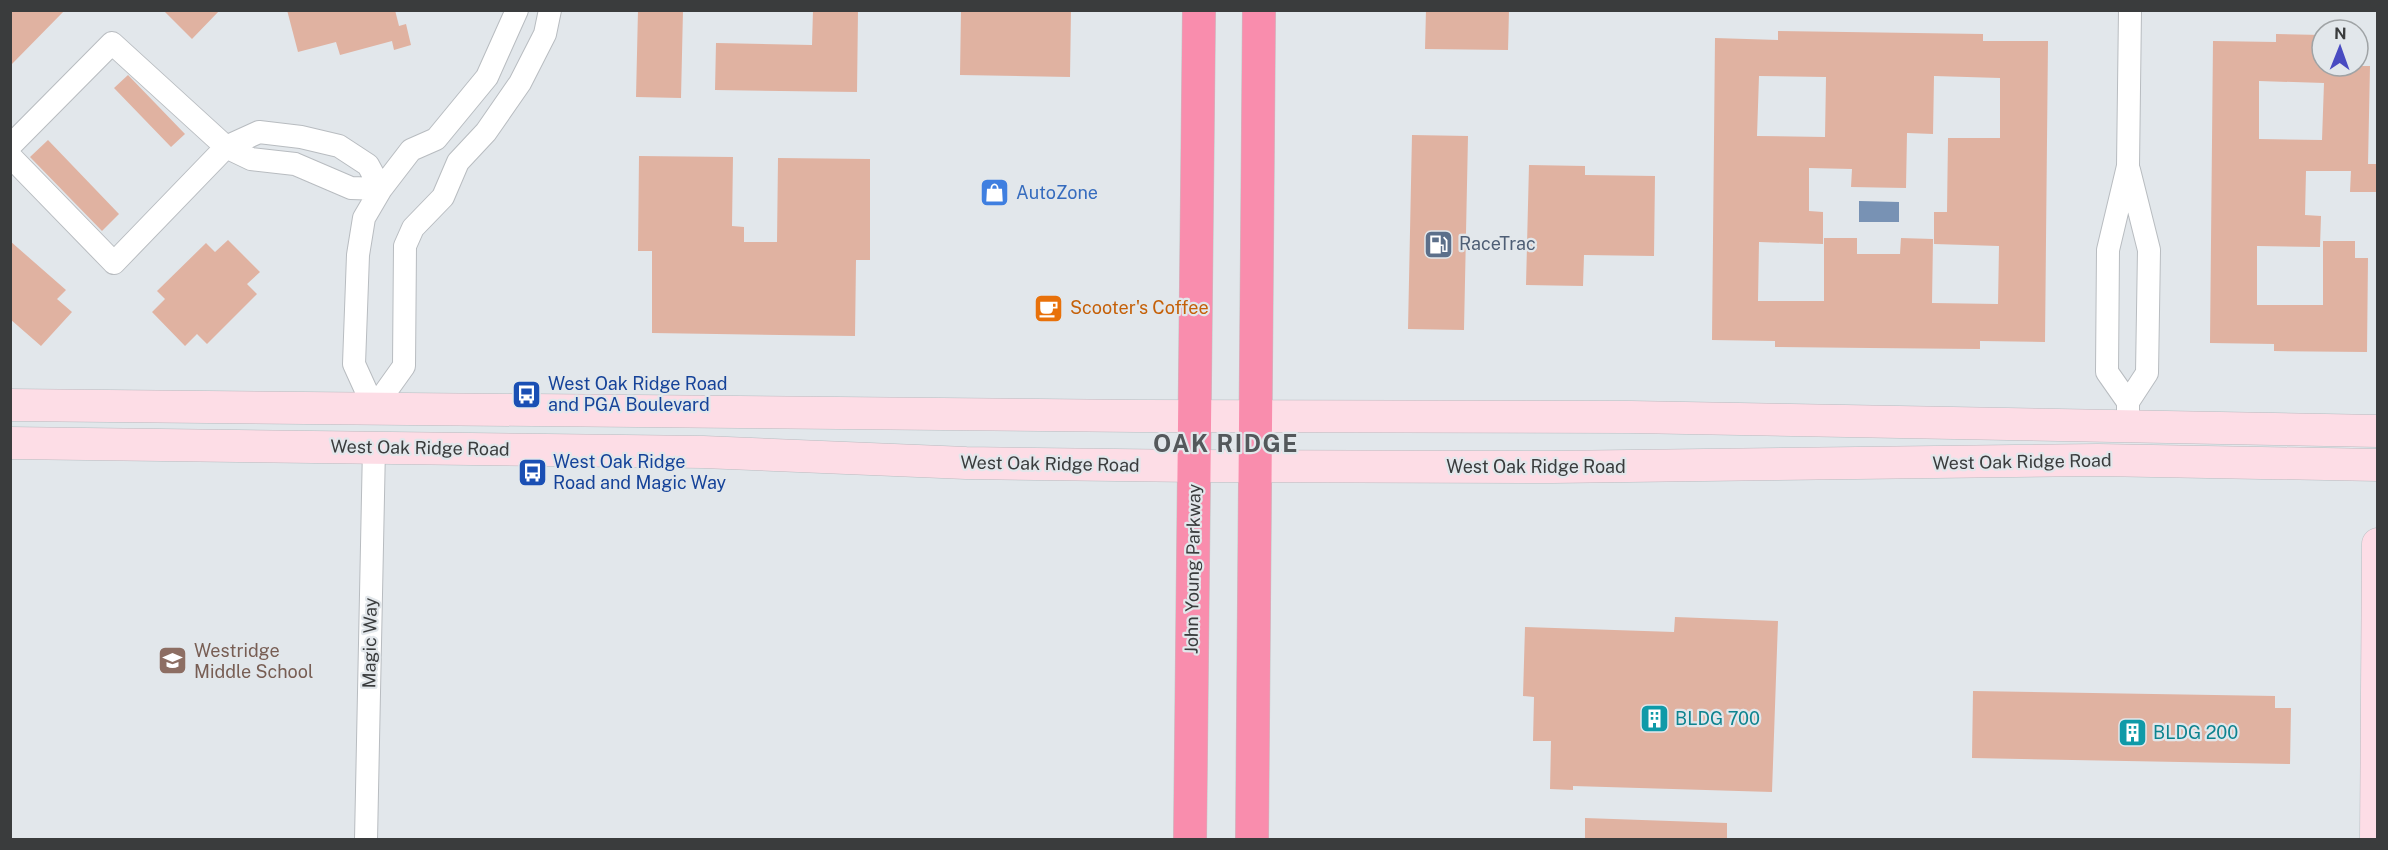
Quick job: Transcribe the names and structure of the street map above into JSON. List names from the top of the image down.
{
  "streets": {
    "highway": ["John Young Parkway"],
    "street": ["West Oak Ridge Road", "Magic Way"]
  },
  "crossings": [
    ["West Oak Ridge Road", "John Young Parkway"],
    ["West Oak Ridge Road", "Magic Way"]
  ],
  "districts": ["OAK RIDGE"],
  "places": {
    "shop": ["AutoZone"],
    "fuel station": ["RaceTrac"],
    "cafe": ["Scooter's Coffee"],
    "bus stop": ["West Oak Ridge Road and PGA Boulevard", "West Oak Ridge Road and Magic Way"],
    "school or university": ["Westridge Middle School"],
    "building": ["BLDG 700", "BLDG 200"]
  },
  "north": "top"
}
